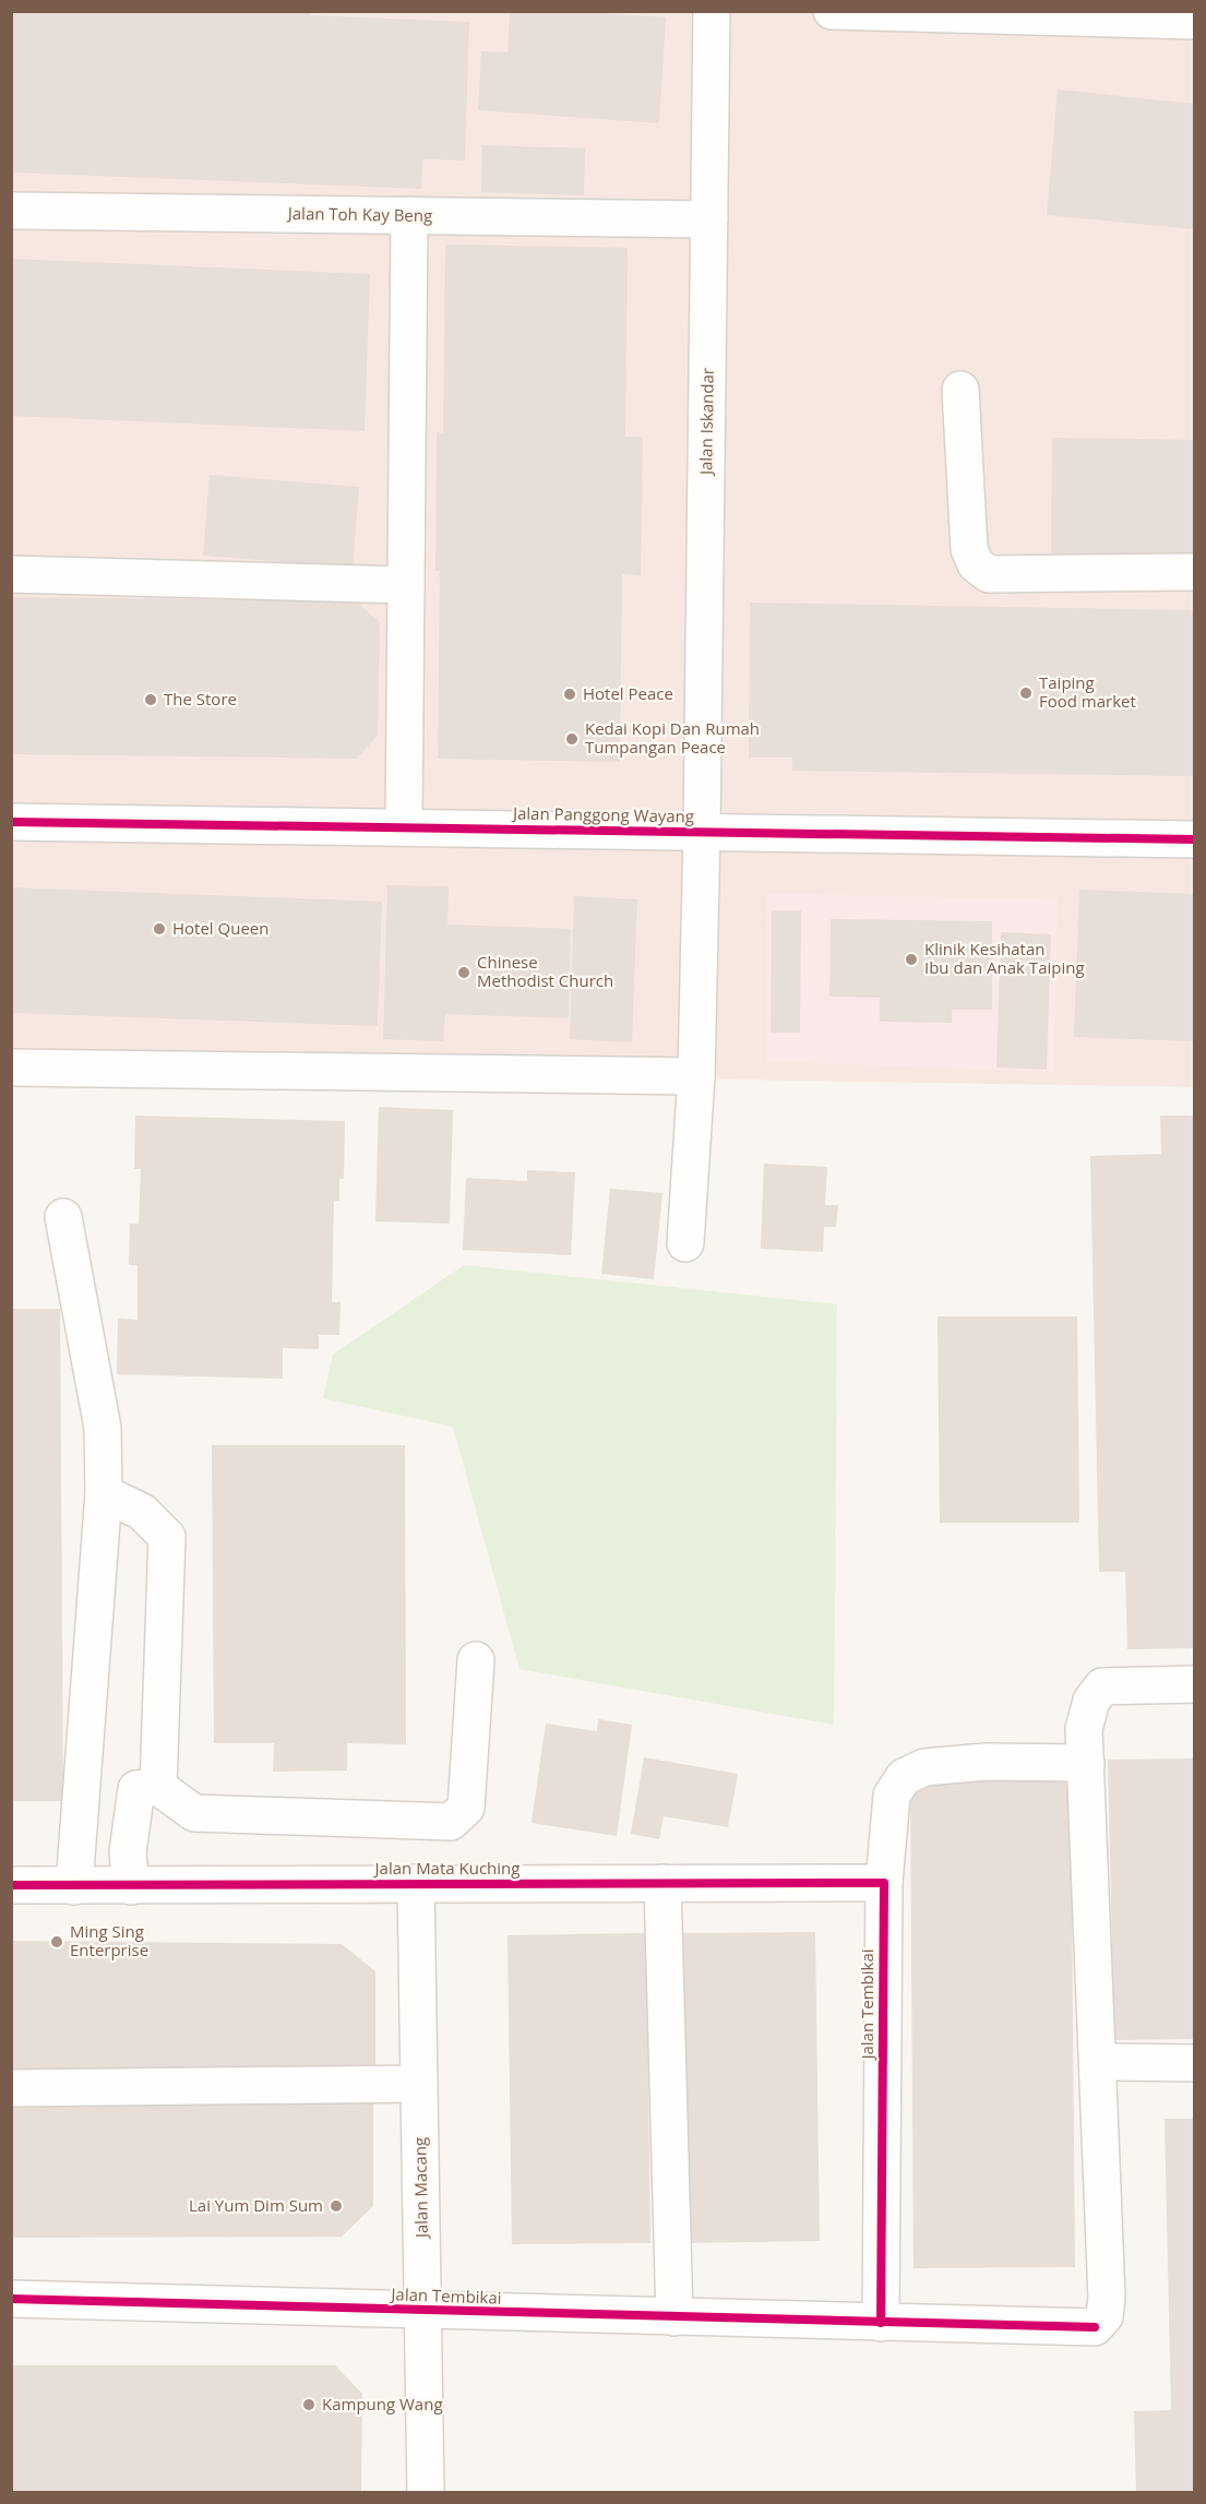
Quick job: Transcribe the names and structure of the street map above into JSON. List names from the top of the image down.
{
  "streets": {
    "street": [
      "Jalan Toh Kay Beng",
      "Jalan Iskandar",
      "Jalan Panggong Wayang",
      "Jalan Mata Kuching",
      "Jalan Tembikai",
      "Jalan Macang"
    ]
  },
  "crossings": [
    ["Jalan Toh Kay Beng", "Jalan Iskandar"],
    ["Jalan Iskandar", "Jalan Panggong Wayang"],
    ["Jalan Mata Kuching", "Jalan Tembikai"],
    ["Jalan Mata Kuching", "Jalan Macang"],
    ["Jalan Tembikai", "Jalan Macang"]
  ],
  "places": [
    "Taiping Food market",
    "Hotel Peace",
    "The Store",
    "Kedai Kopi Dan Rumah Tumpangan Peace",
    "Hotel Queen",
    "Klinik Kesihatan Ibu dan Anak Taiping",
    "Chinese Methodist Church",
    "Ming Sing Enterprise",
    "Lai Yum Dim Sum",
    "Kampung Wang"
  ]
}
